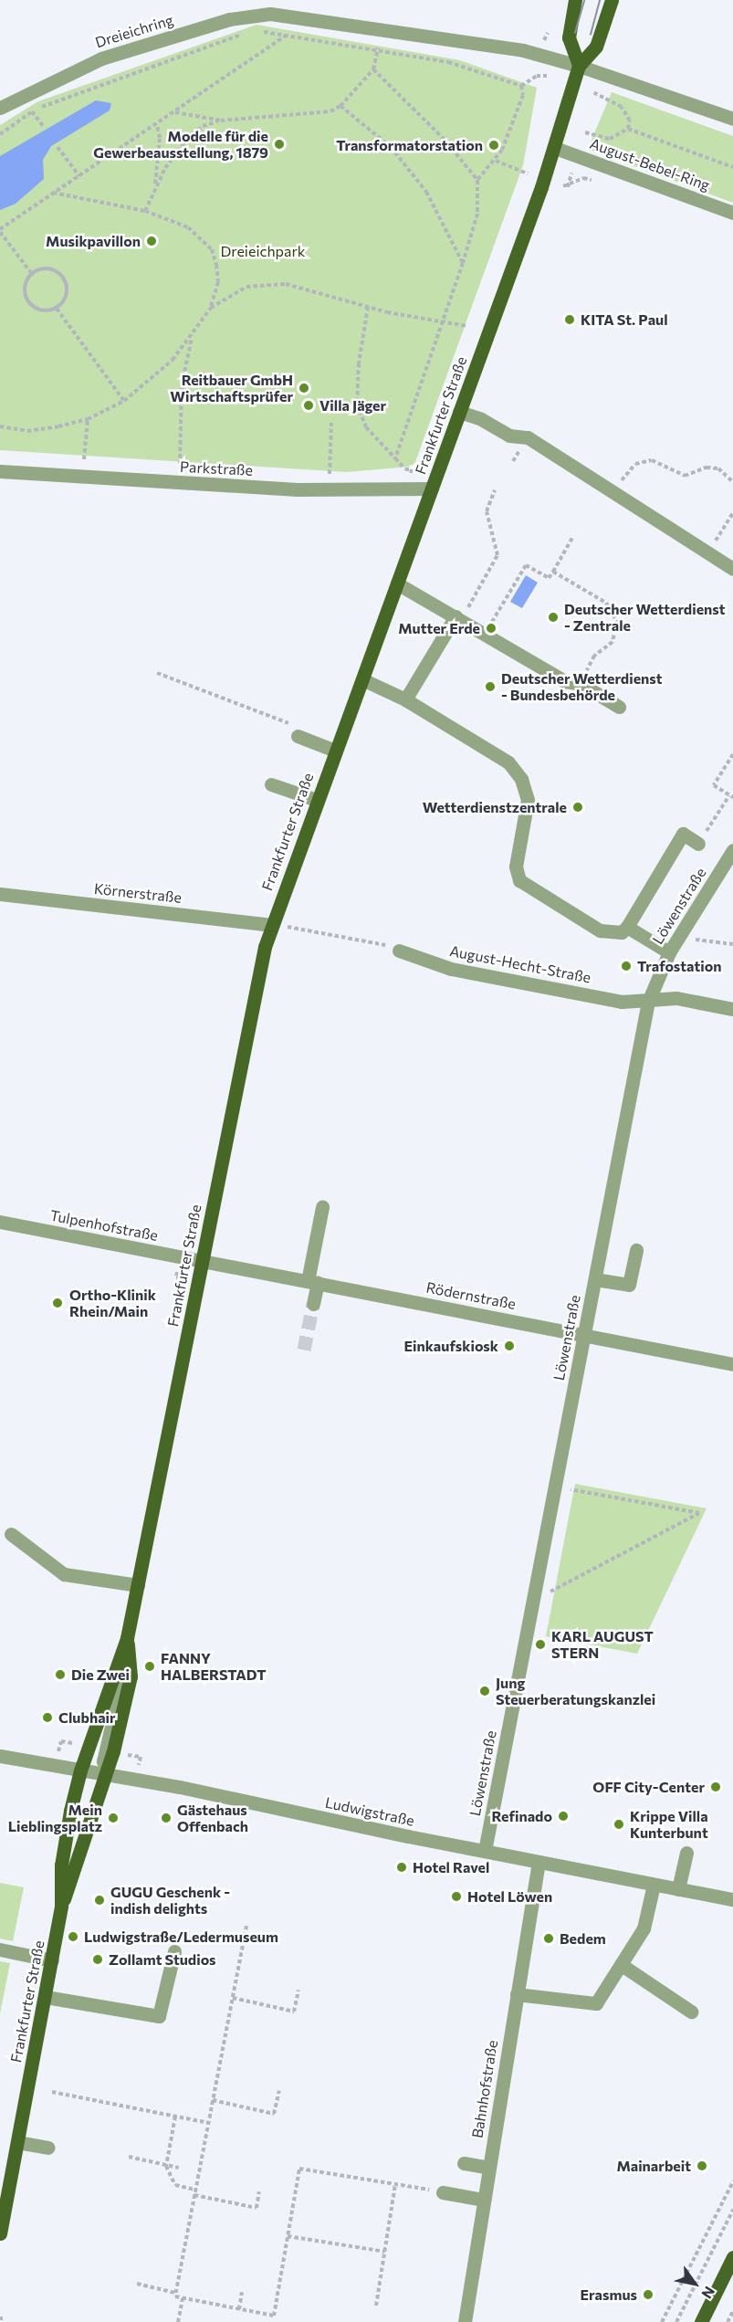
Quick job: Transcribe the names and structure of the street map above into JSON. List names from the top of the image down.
{
  "streets": {
    "main road": ["Frankfurter Straße"],
    "street": [
      "Dreieichring",
      "August-Bebel-Ring",
      "Parkstraße",
      "Körnerstraße",
      "Löwenstraße",
      "August-Hecht-Straße",
      "Tulpenhofstraße",
      "Rödernstraße",
      "Ludwigstraße",
      "Bahnhofstraße"
    ]
  },
  "crossings": [
    ["Dreieichring", "Frankfurter Straße"],
    ["August-Bebel-Ring", "Frankfurter Straße"],
    ["Frankfurter Straße", "Parkstraße"],
    ["Frankfurter Straße", "Körnerstraße"],
    ["Frankfurter Straße", "Tulpenhofstraße"],
    ["Frankfurter Straße", "Rödernstraße"],
    ["Frankfurter Straße", "Ludwigstraße"],
    ["Löwenstraße", "August-Hecht-Straße"],
    ["Löwenstraße", "Rödernstraße"],
    ["Löwenstraße", "Ludwigstraße"],
    ["Tulpenhofstraße", "Rödernstraße"],
    ["Ludwigstraße", "Bahnhofstraße"]
  ],
  "parks": ["Dreieichpark"],
  "places": [
    "Modelle für die Gewerbeausstellung, 1879",
    "Transformatorstation",
    "Musikpavillon",
    "KITA St. Paul",
    "Reitbauer GmbH Wirtschaftsprüfer",
    "Villa Jäger",
    "Deutscher Wetterdienst - Zentrale",
    "Mutter Erde",
    "Deutscher Wetterdienst - Bundesbehörde",
    "Wetterdienstzentrale",
    "Trafostation",
    "Ortho-Klinik Rhein/Main",
    "Einkaufskiosk",
    "KARL AUGUST STERN",
    "FANNY HALBERSTADT",
    "Die Zwei",
    "Jung Steuerberatungskanzlei",
    "Clubhair",
    "OFF City-Center",
    "Refinado",
    "Mein Lieblingsplatz",
    "Gästehaus Offenbach",
    "Krippe Villa Kunterbunt",
    "Hotel Ravel",
    "Hotel Löwen",
    "GUGU Geschenk - indish delights",
    "Ludwigstraße/Ledermuseum",
    "Bedem",
    "Zollamt Studios",
    "Mainarbeit",
    "Erasmus"
  ],
  "north": "bottom right"
}
